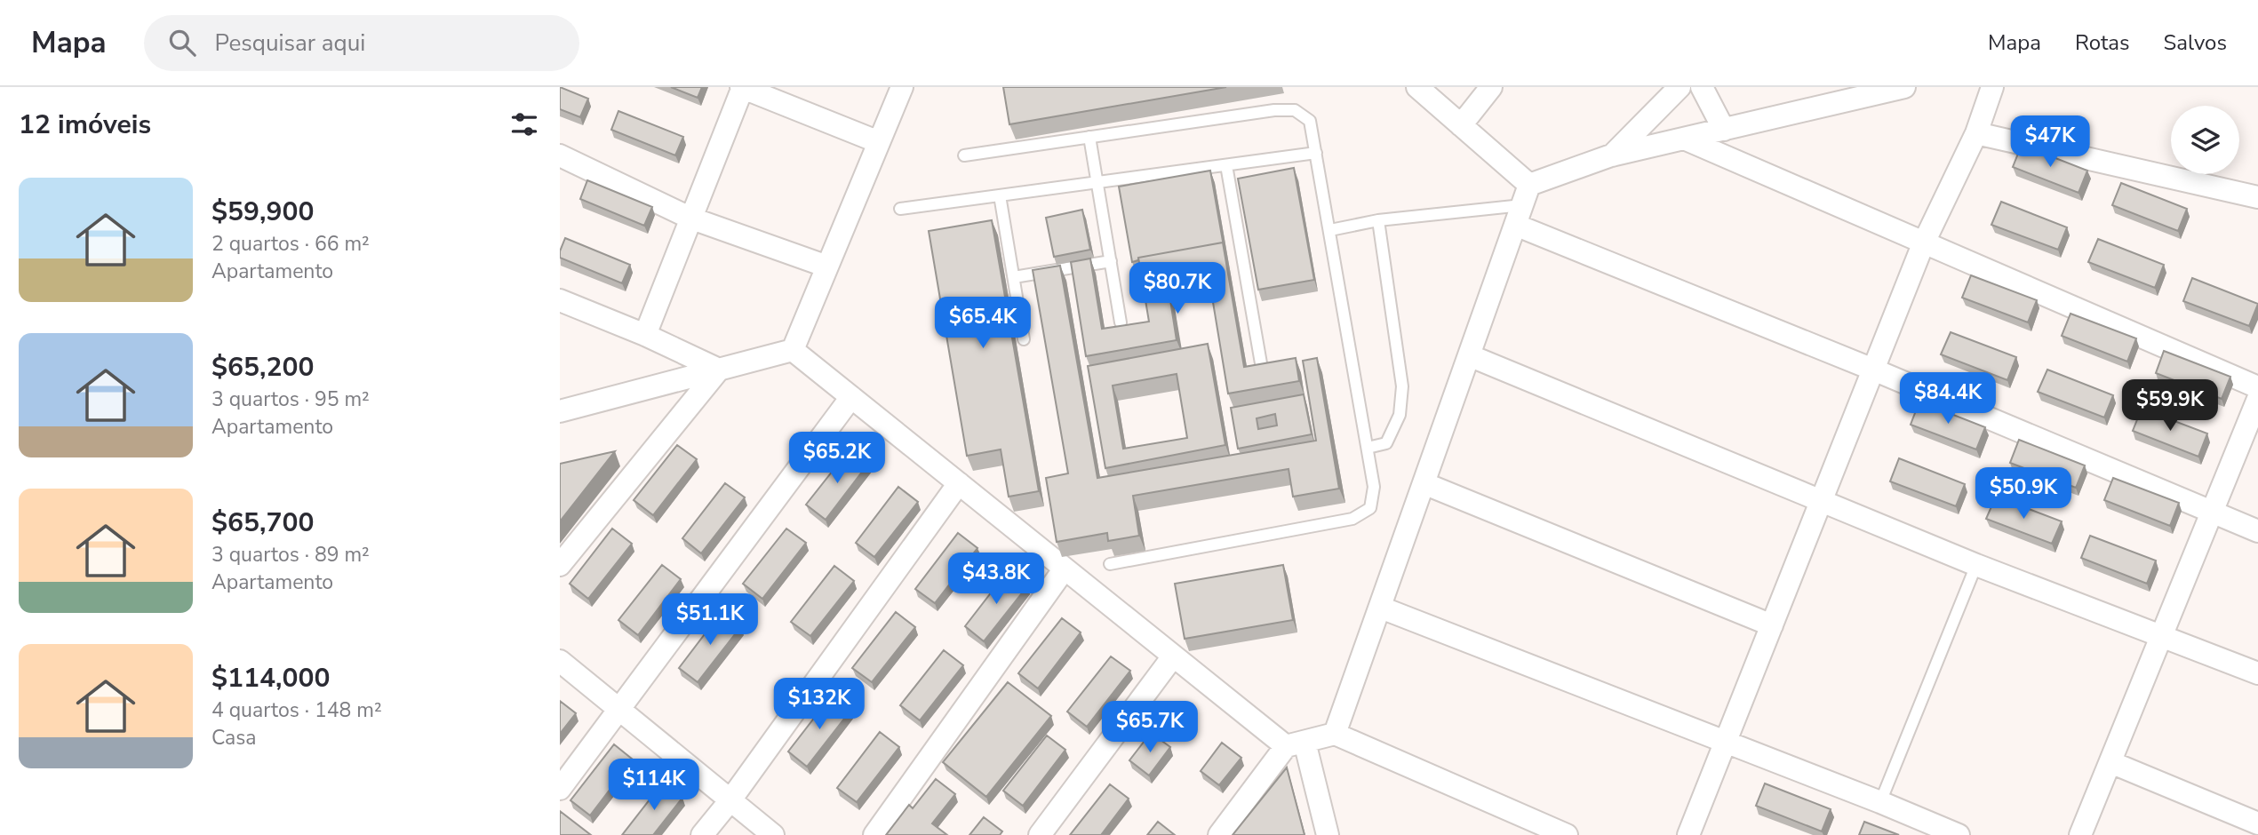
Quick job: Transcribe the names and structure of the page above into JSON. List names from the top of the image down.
{
  "page": {
    "header": "Mapa",
    "search": "Pesquisar aqui",
    "nav": ["Mapa", "Rotas", "Salvos"],
    "heading": "12 imóveis",
    "price": [
      "$47K",
      "$80.7K",
      "$65.4K",
      "$84.4K",
      "$59.9K",
      "$65.2K",
      "$50.9K",
      "$43.8K",
      "$51.1K",
      "$132K",
      "$65.7K",
      "$114K"
    ],
    "list": [
      {
        "name": "$59,900",
        "note": "2 quartos · 66 m² · Apartamento"
      },
      {
        "name": "$65,200",
        "note": "3 quartos · 95 m² · Apartamento"
      },
      {
        "name": "$65,700",
        "note": "3 quartos · 89 m² · Apartamento"
      },
      {
        "name": "$114,000",
        "note": "4 quartos · 148 m² · Casa"
      }
    ]
  }
}
